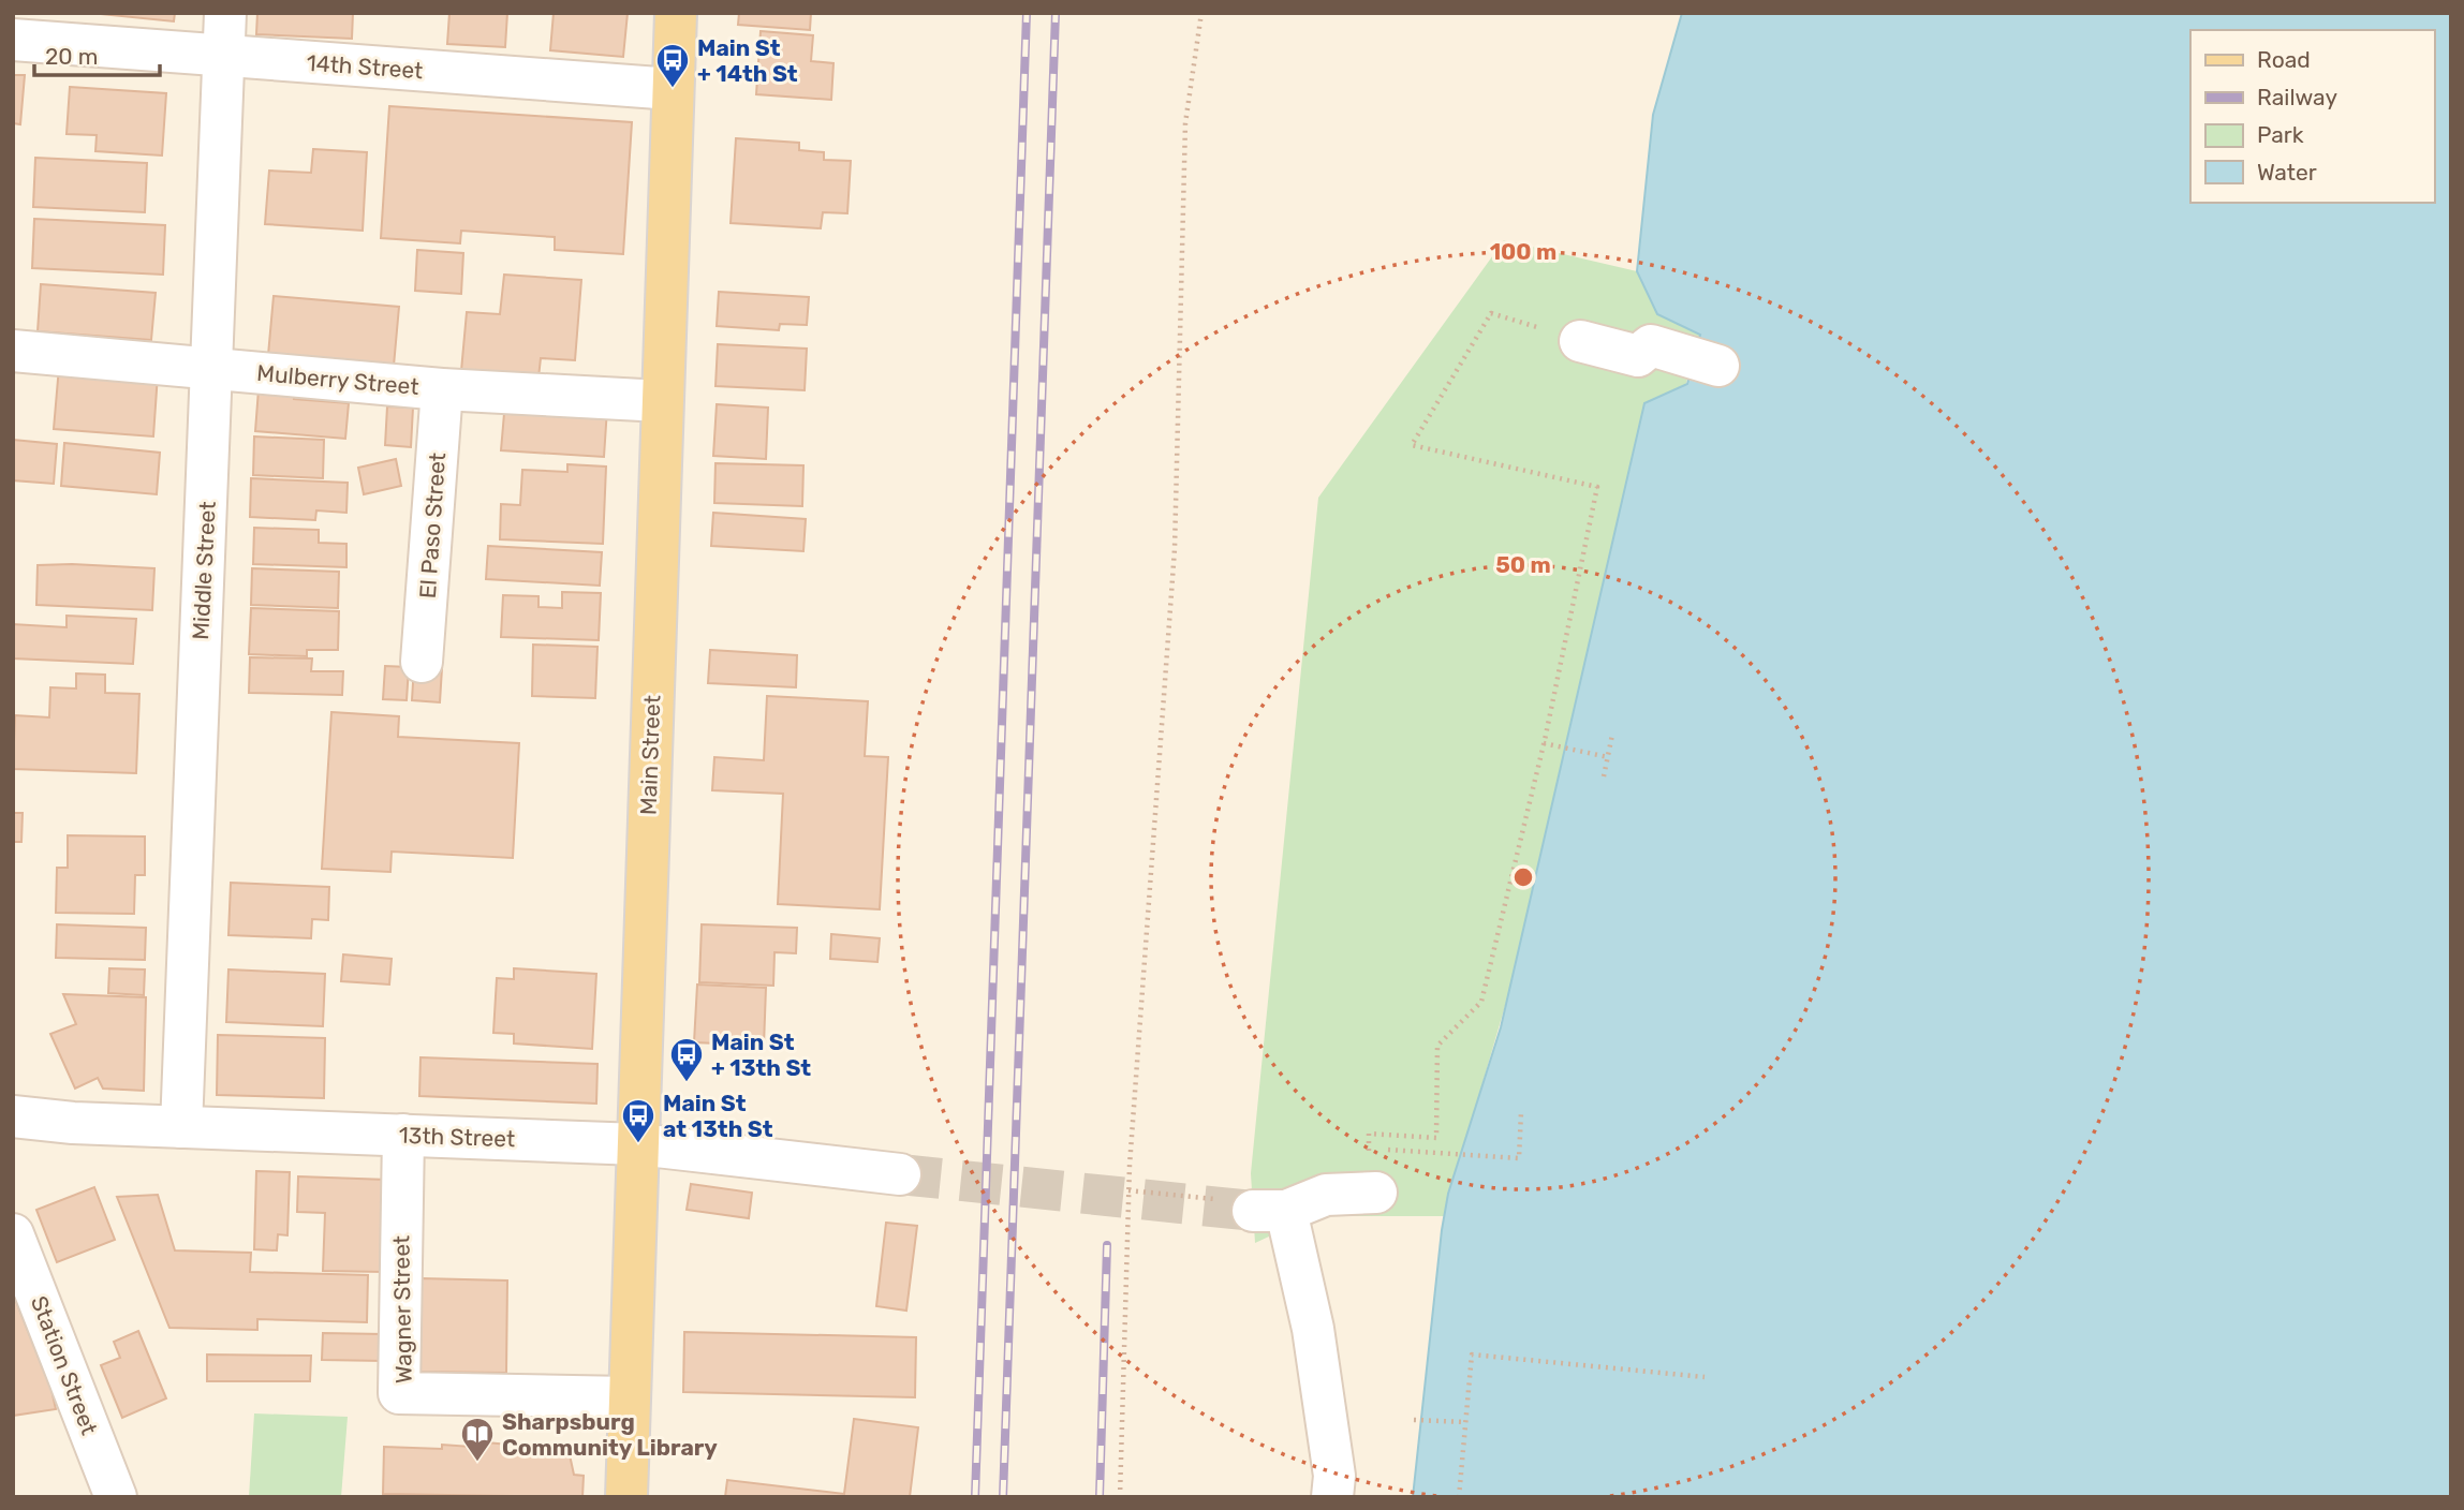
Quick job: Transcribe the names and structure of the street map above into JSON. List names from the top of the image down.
{
  "streets": {
    "main road": ["Main Street"],
    "street": [
      "14th Street",
      "Mulberry Street",
      "El Paso Street",
      "Middle Street",
      "13th Street",
      "Wagner Street",
      "Station Street"
    ]
  },
  "crossings": [
    ["14th Street", "Middle Street"],
    ["14th Street", "Main Street"],
    ["Mulberry Street", "El Paso Street"],
    ["Mulberry Street", "Middle Street"],
    ["Mulberry Street", "Main Street"],
    ["Middle Street", "13th Street"],
    ["Main Street", "13th Street"],
    ["Main Street", "Wagner Street"],
    ["13th Street", "Wagner Street"]
  ],
  "places": {
    "bus stop": ["Main St + 14th St", "Main St + 13th St", "Main St at 13th St"],
    "library": ["Sharpsburg Community Library"]
  },
  "legend": [
    "Road",
    "Railway",
    "Park",
    "Water"
  ],
  "scale_bar": "20 m",
  "rings": ["100 m", "50 m"]
}
